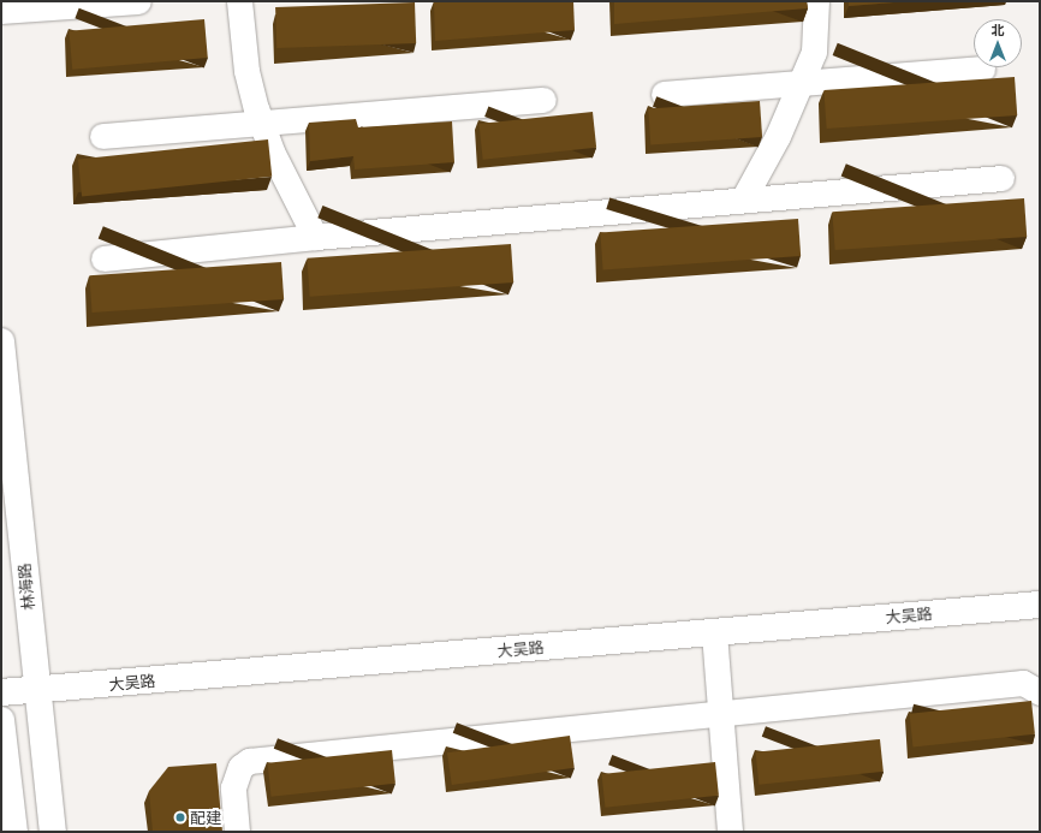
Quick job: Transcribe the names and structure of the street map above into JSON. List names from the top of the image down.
{
  "streets": {
    "street": ["林海路", "大吴路"]
  },
  "crossings": [
    ["林海路", "大吴路"]
  ],
  "places": ["配建"],
  "north": "top"
}
